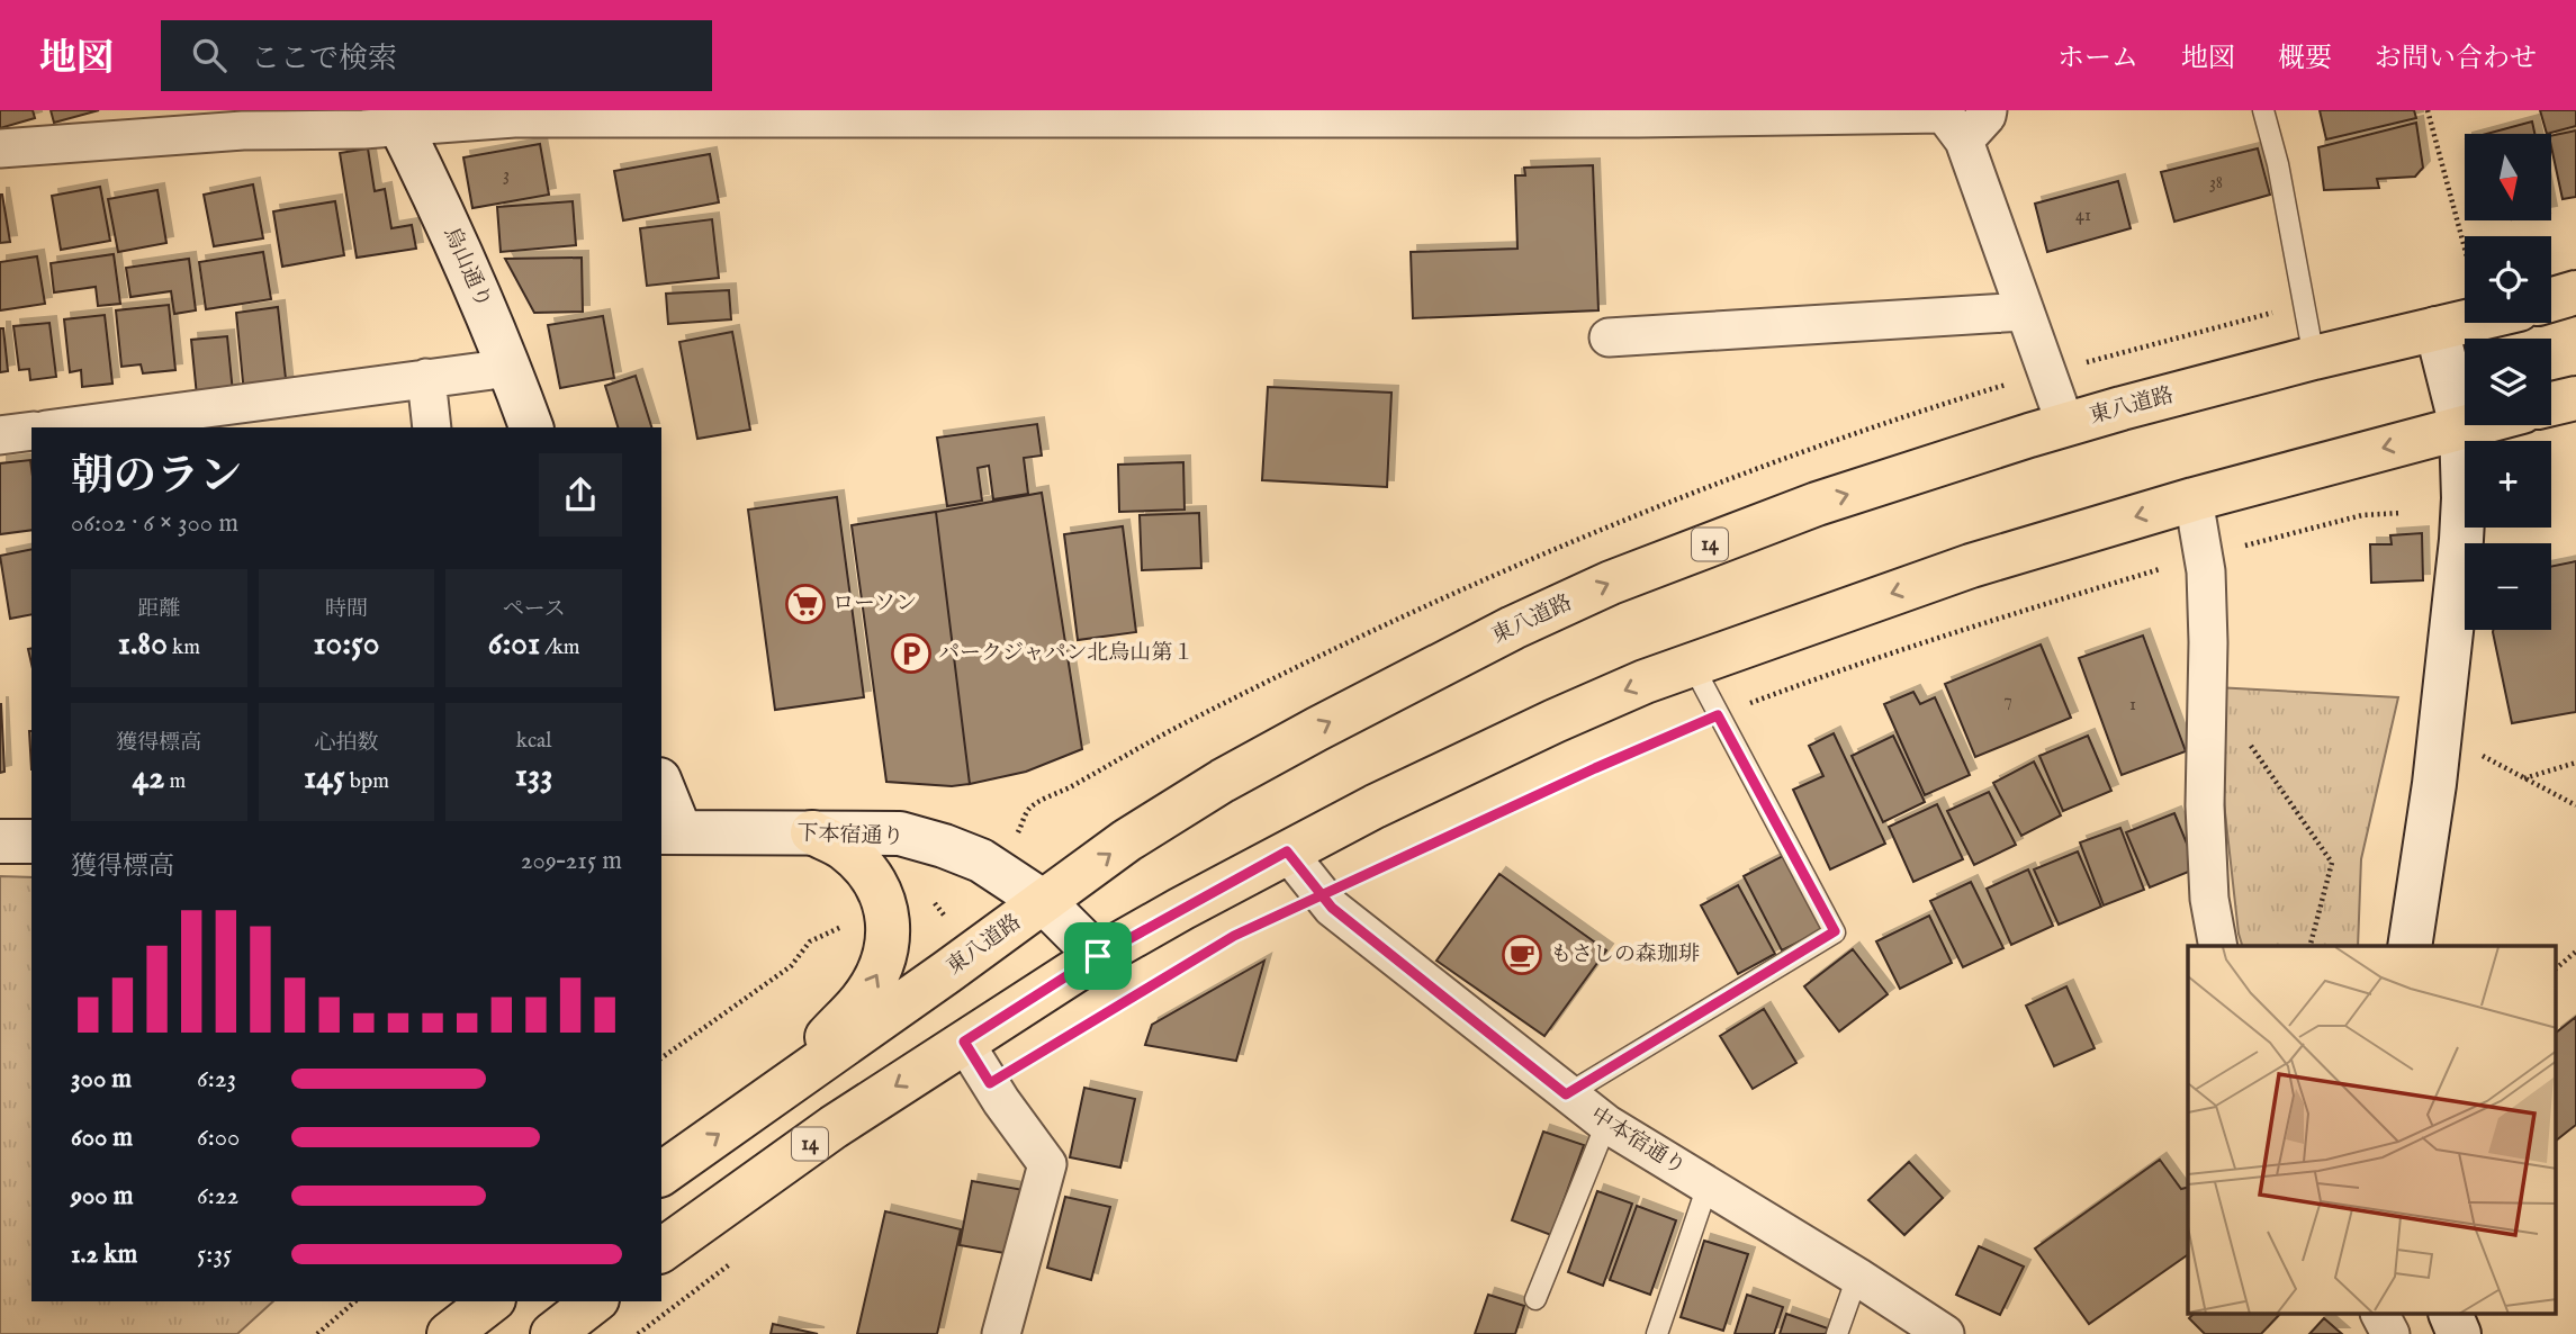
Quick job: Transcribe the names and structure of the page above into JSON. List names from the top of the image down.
{
  "streets": {
    "main road": ["東八道路", "14"],
    "street": ["烏山通り", "下本宿通り", "中本宿通り"]
  },
  "crossings": [
    ["東八道路", "下本宿通り"],
    ["14", "下本宿通り"],
    ["14", "中本宿通り"]
  ],
  "places": {
    "supermarket": ["ローソン"],
    "parking": ["パークジャパン北烏山第１"],
    "cafe": ["もさしの森珈琲"]
  },
  "house_numbers": [
    "3",
    "38",
    "41",
    "7",
    "1"
  ],
  "north": "bottom",
  "page": {
    "header": "地図",
    "search": "ここで検索",
    "nav": [
      "ホーム",
      "地図",
      "概要",
      "お問い合わせ"
    ],
    "map_buttons": ["+", "−"],
    "heading": ["朝のラン", "06:02 · 6 × 300 m"],
    "stats": [
      ["距離", "1.80 km"],
      ["時間", "10:50"],
      ["ペース", "6:01 /km"],
      ["獲得標高", "42 m"],
      ["心拍数", "145 bpm"],
      ["kcal", "133"]
    ],
    "chart": ["獲得標高", "209–215 m"],
    "list": [
      {
        "name": "300 m",
        "note": "6:23"
      },
      {
        "name": "600 m",
        "note": "6:00"
      },
      {
        "name": "900 m",
        "note": "6:22"
      },
      {
        "name": "1.2 km",
        "note": "5:35"
      }
    ]
  }
}
